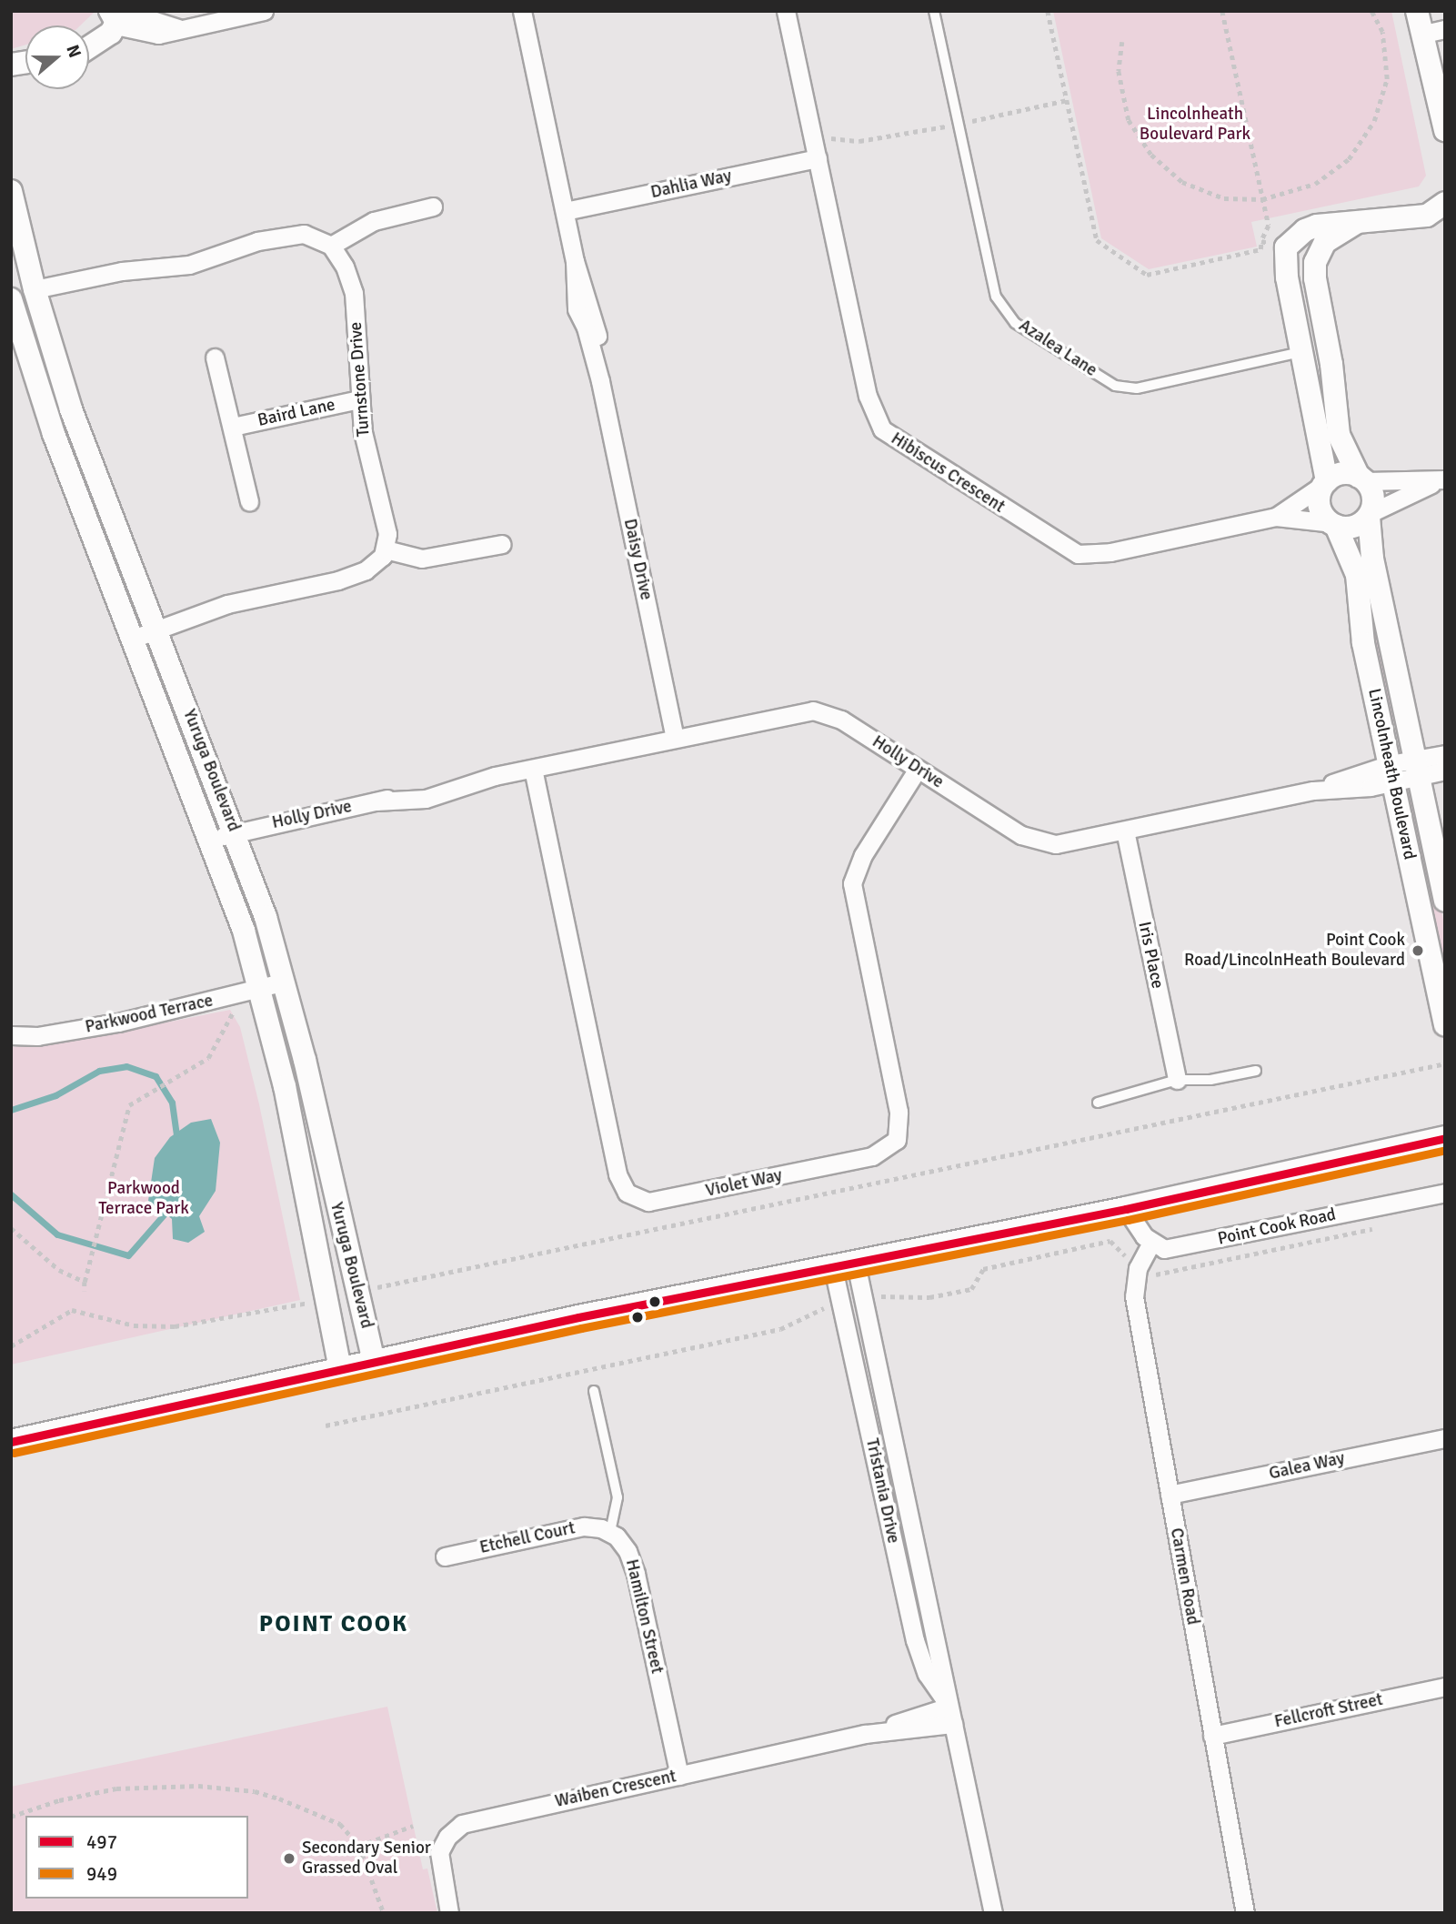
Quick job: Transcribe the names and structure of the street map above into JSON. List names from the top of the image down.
{
  "streets": {
    "street": [
      "Dahlia Way",
      "Turnstone Drive",
      "Baird Lane",
      "Hibiscus Crescent",
      "Daisy Drive",
      "Holly Drive",
      "Yuruga Boulevard",
      "Lincolnheath Boulevard",
      "Iris Place",
      "Parkwood Terrace",
      "Violet Way",
      "Point Cook Road",
      "Galea Way",
      "Tristania Drive",
      "Etchell Court",
      "Carmen Road",
      "Hamilton Street",
      "Fellcroft Street",
      "Waiben Crescent"
    ],
    "lane": ["Azalea Lane"]
  },
  "crossings": [
    ["Dahlia Way", "Hibiscus Crescent"],
    ["Dahlia Way", "Daisy Drive"],
    ["Turnstone Drive", "Baird Lane"],
    ["Hibiscus Crescent", "Lincolnheath Boulevard"],
    ["Daisy Drive", "Holly Drive"],
    ["Holly Drive", "Yuruga Boulevard"],
    ["Holly Drive", "Lincolnheath Boulevard"],
    ["Holly Drive", "Iris Place"],
    ["Holly Drive", "Violet Way"],
    ["Yuruga Boulevard", "Parkwood Terrace"],
    ["Point Cook Road", "Carmen Road"],
    ["Galea Way", "Carmen Road"],
    ["Tristania Drive", "Waiben Crescent"],
    ["Etchell Court", "Hamilton Street"],
    ["Carmen Road", "Fellcroft Street"],
    ["Hamilton Street", "Waiben Crescent"]
  ],
  "districts": ["POINT COOK"],
  "parks": ["Lincolnheath Boulevard Park", "Parkwood Terrace Park"],
  "places": ["Point Cook Road/LincolnHeath Boulevard", "Secondary Senior Grassed Oval"],
  "lines": ["transit line 497", "transit line 949"],
  "legend": ["497", "949"],
  "north": "right"
}
